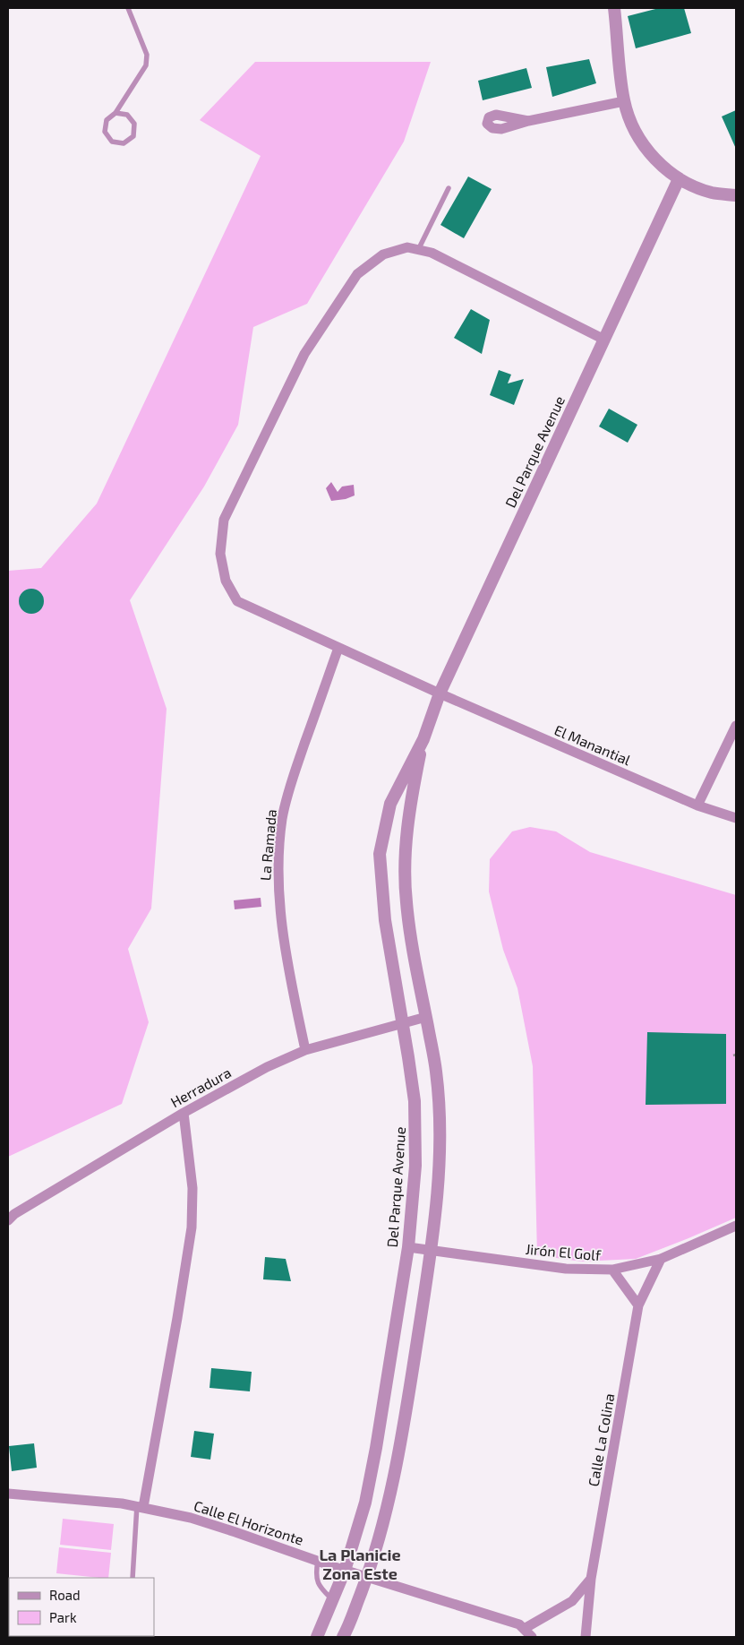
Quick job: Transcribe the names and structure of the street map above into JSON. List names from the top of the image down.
{
  "streets": {
    "street": [
      "Del Parque Avenue",
      "El Manantial",
      "La Ramada",
      "Herradura",
      "Jirón El Golf",
      "Calle La Colina",
      "Calle El Horizonte"
    ]
  },
  "crossings": [
    ["Del Parque Avenue", "El Manantial"],
    ["Del Parque Avenue", "Herradura"],
    ["Del Parque Avenue", "Jirón El Golf"],
    ["Del Parque Avenue", "Calle El Horizonte"],
    ["El Manantial", "La Ramada"],
    ["La Ramada", "Herradura"],
    ["Jirón El Golf", "Calle La Colina"]
  ],
  "districts": ["La Planicie Zona Este"],
  "legend": ["Road", "Park"]
}
